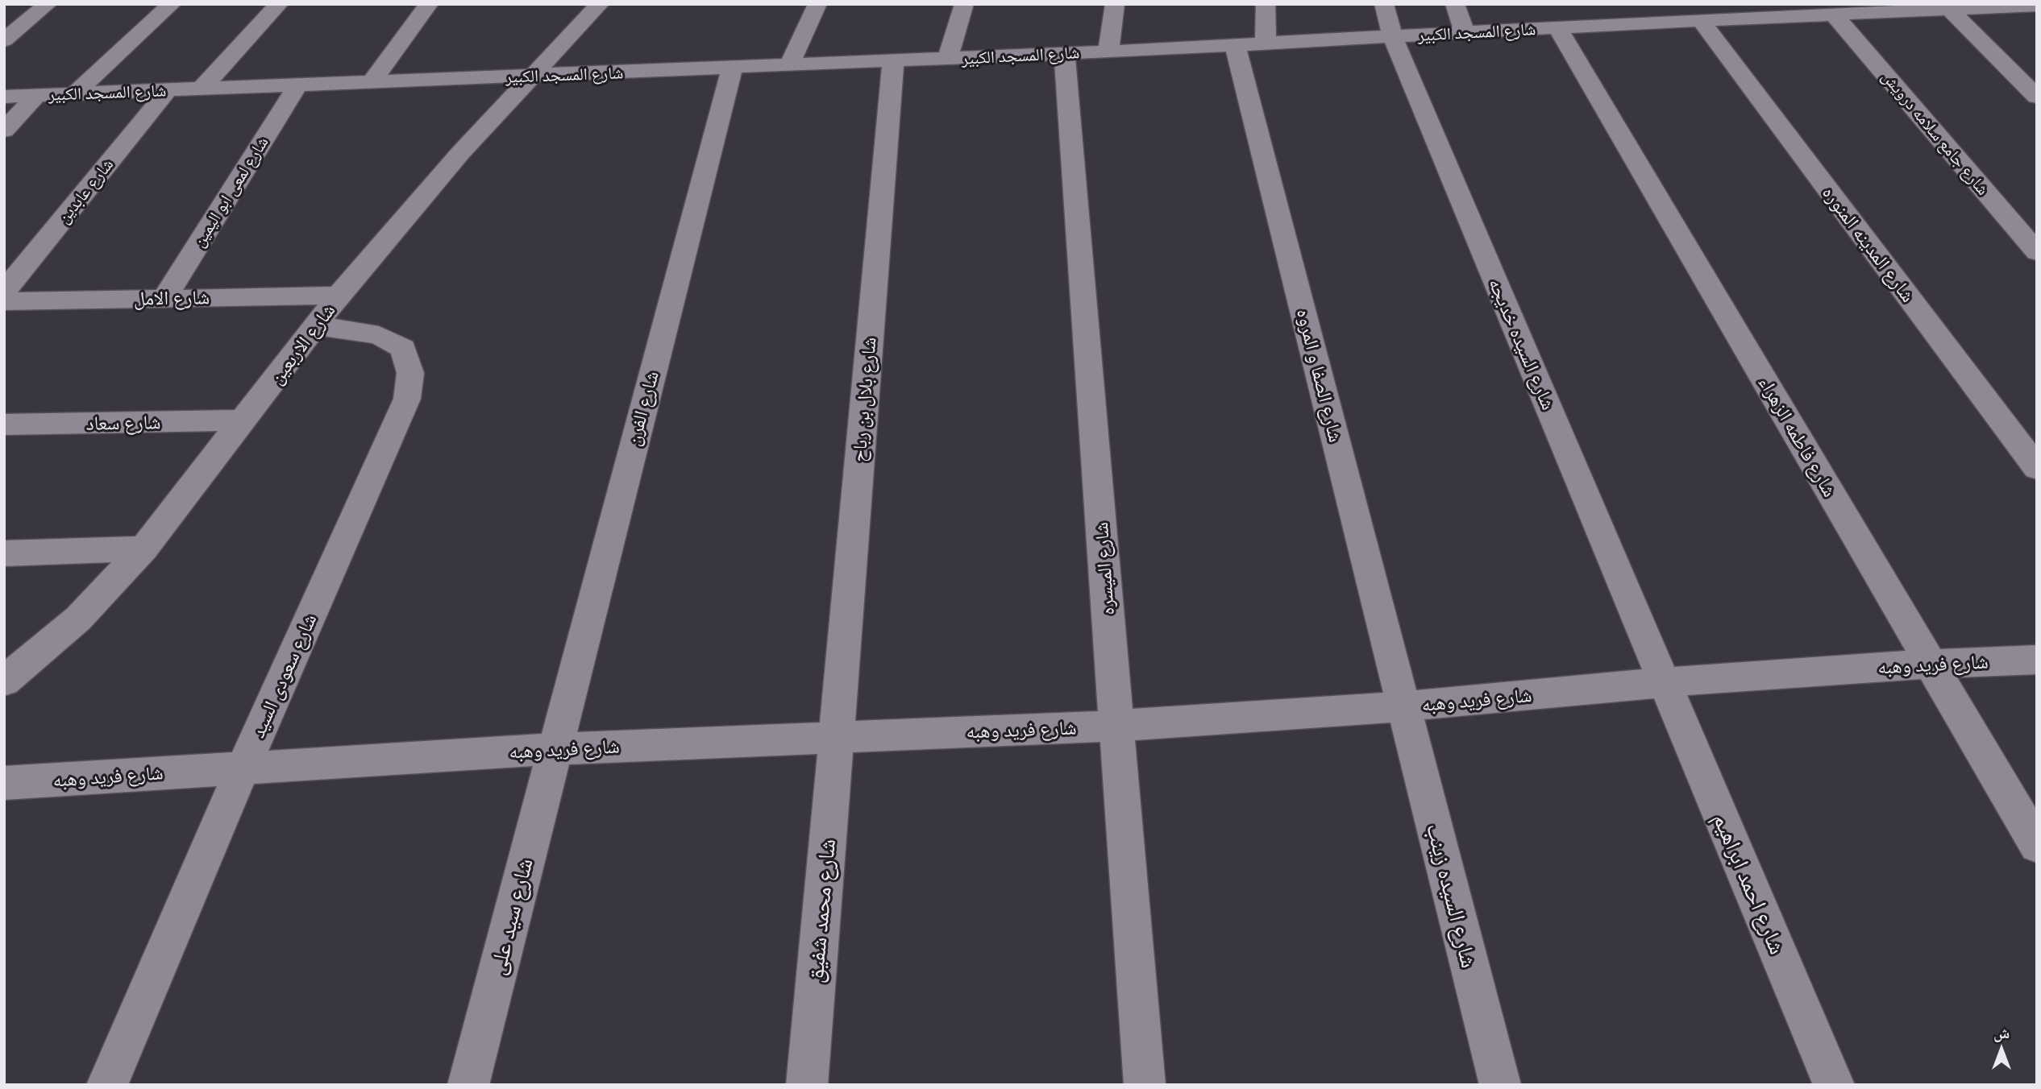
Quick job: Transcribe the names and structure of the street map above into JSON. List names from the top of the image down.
{
  "streets": {
    "street": [
      "شارع المسجد الكبير",
      "شارع جامع سلامه درويش",
      "شارع عابدين",
      "شارع لمعى ابو اليمين",
      "شارع المدينه المنوره",
      "شارع الامل",
      "شارع الاربعين",
      "شارع السيده خديجه",
      "شارع الصفا و المروه",
      "شارع بلال بن رباح",
      "شارع الفرن",
      "شارع سعاد",
      "شارع فاطمه الزهراء",
      "شارع الميسره",
      "شارع فريد وهبه",
      "شارع سعودى السيد",
      "شارع احمد ابراهيم",
      "شارع السيده زينب",
      "شارع محمد شفيق",
      "شارع سيد على"
    ]
  },
  "crossings": [
    ["شارع المسجد الكبير", "شارع جامع سلامه درويش"],
    ["شارع المسجد الكبير", "شارع عابدين"],
    ["شارع المسجد الكبير", "شارع لمعى ابو اليمين"],
    ["شارع المسجد الكبير", "شارع المدينه المنوره"],
    ["شارع المسجد الكبير", "شارع الاربعين"],
    ["شارع المسجد الكبير", "شارع السيده خديجه"],
    ["شارع المسجد الكبير", "شارع الصفا و المروه"],
    ["شارع المسجد الكبير", "شارع بلال بن رباح"],
    ["شارع المسجد الكبير", "شارع الفرن"],
    ["شارع المسجد الكبير", "شارع فاطمه الزهراء"],
    ["شارع المسجد الكبير", "شارع الميسره"],
    ["شارع لمعى ابو اليمين", "شارع الامل"],
    ["شارع الامل", "شارع الاربعين"],
    ["شارع الاربعين", "شارع سعاد"],
    ["شارع الاربعين", "شارع سعودى السيد"],
    ["شارع السيده خديجه", "شارع فريد وهبه"],
    ["شارع السيده خديجه", "شارع احمد ابراهيم"],
    ["شارع الصفا و المروه", "شارع فريد وهبه"],
    ["شارع الصفا و المروه", "شارع السيده زينب"],
    ["شارع بلال بن رباح", "شارع فريد وهبه"],
    ["شارع بلال بن رباح", "شارع محمد شفيق"],
    ["شارع الفرن", "شارع فريد وهبه"],
    ["شارع الفرن", "شارع سيد على"],
    ["شارع فاطمه الزهراء", "شارع فريد وهبه"],
    ["شارع الميسره", "شارع فريد وهبه"],
    ["شارع فريد وهبه", "شارع سعودى السيد"],
    ["شارع فريد وهبه", "شارع احمد ابراهيم"],
    ["شارع فريد وهبه", "شارع السيده زينب"],
    ["شارع فريد وهبه", "شارع محمد شفيق"],
    ["شارع فريد وهبه", "شارع سيد على"]
  ],
  "north": "top"
}
